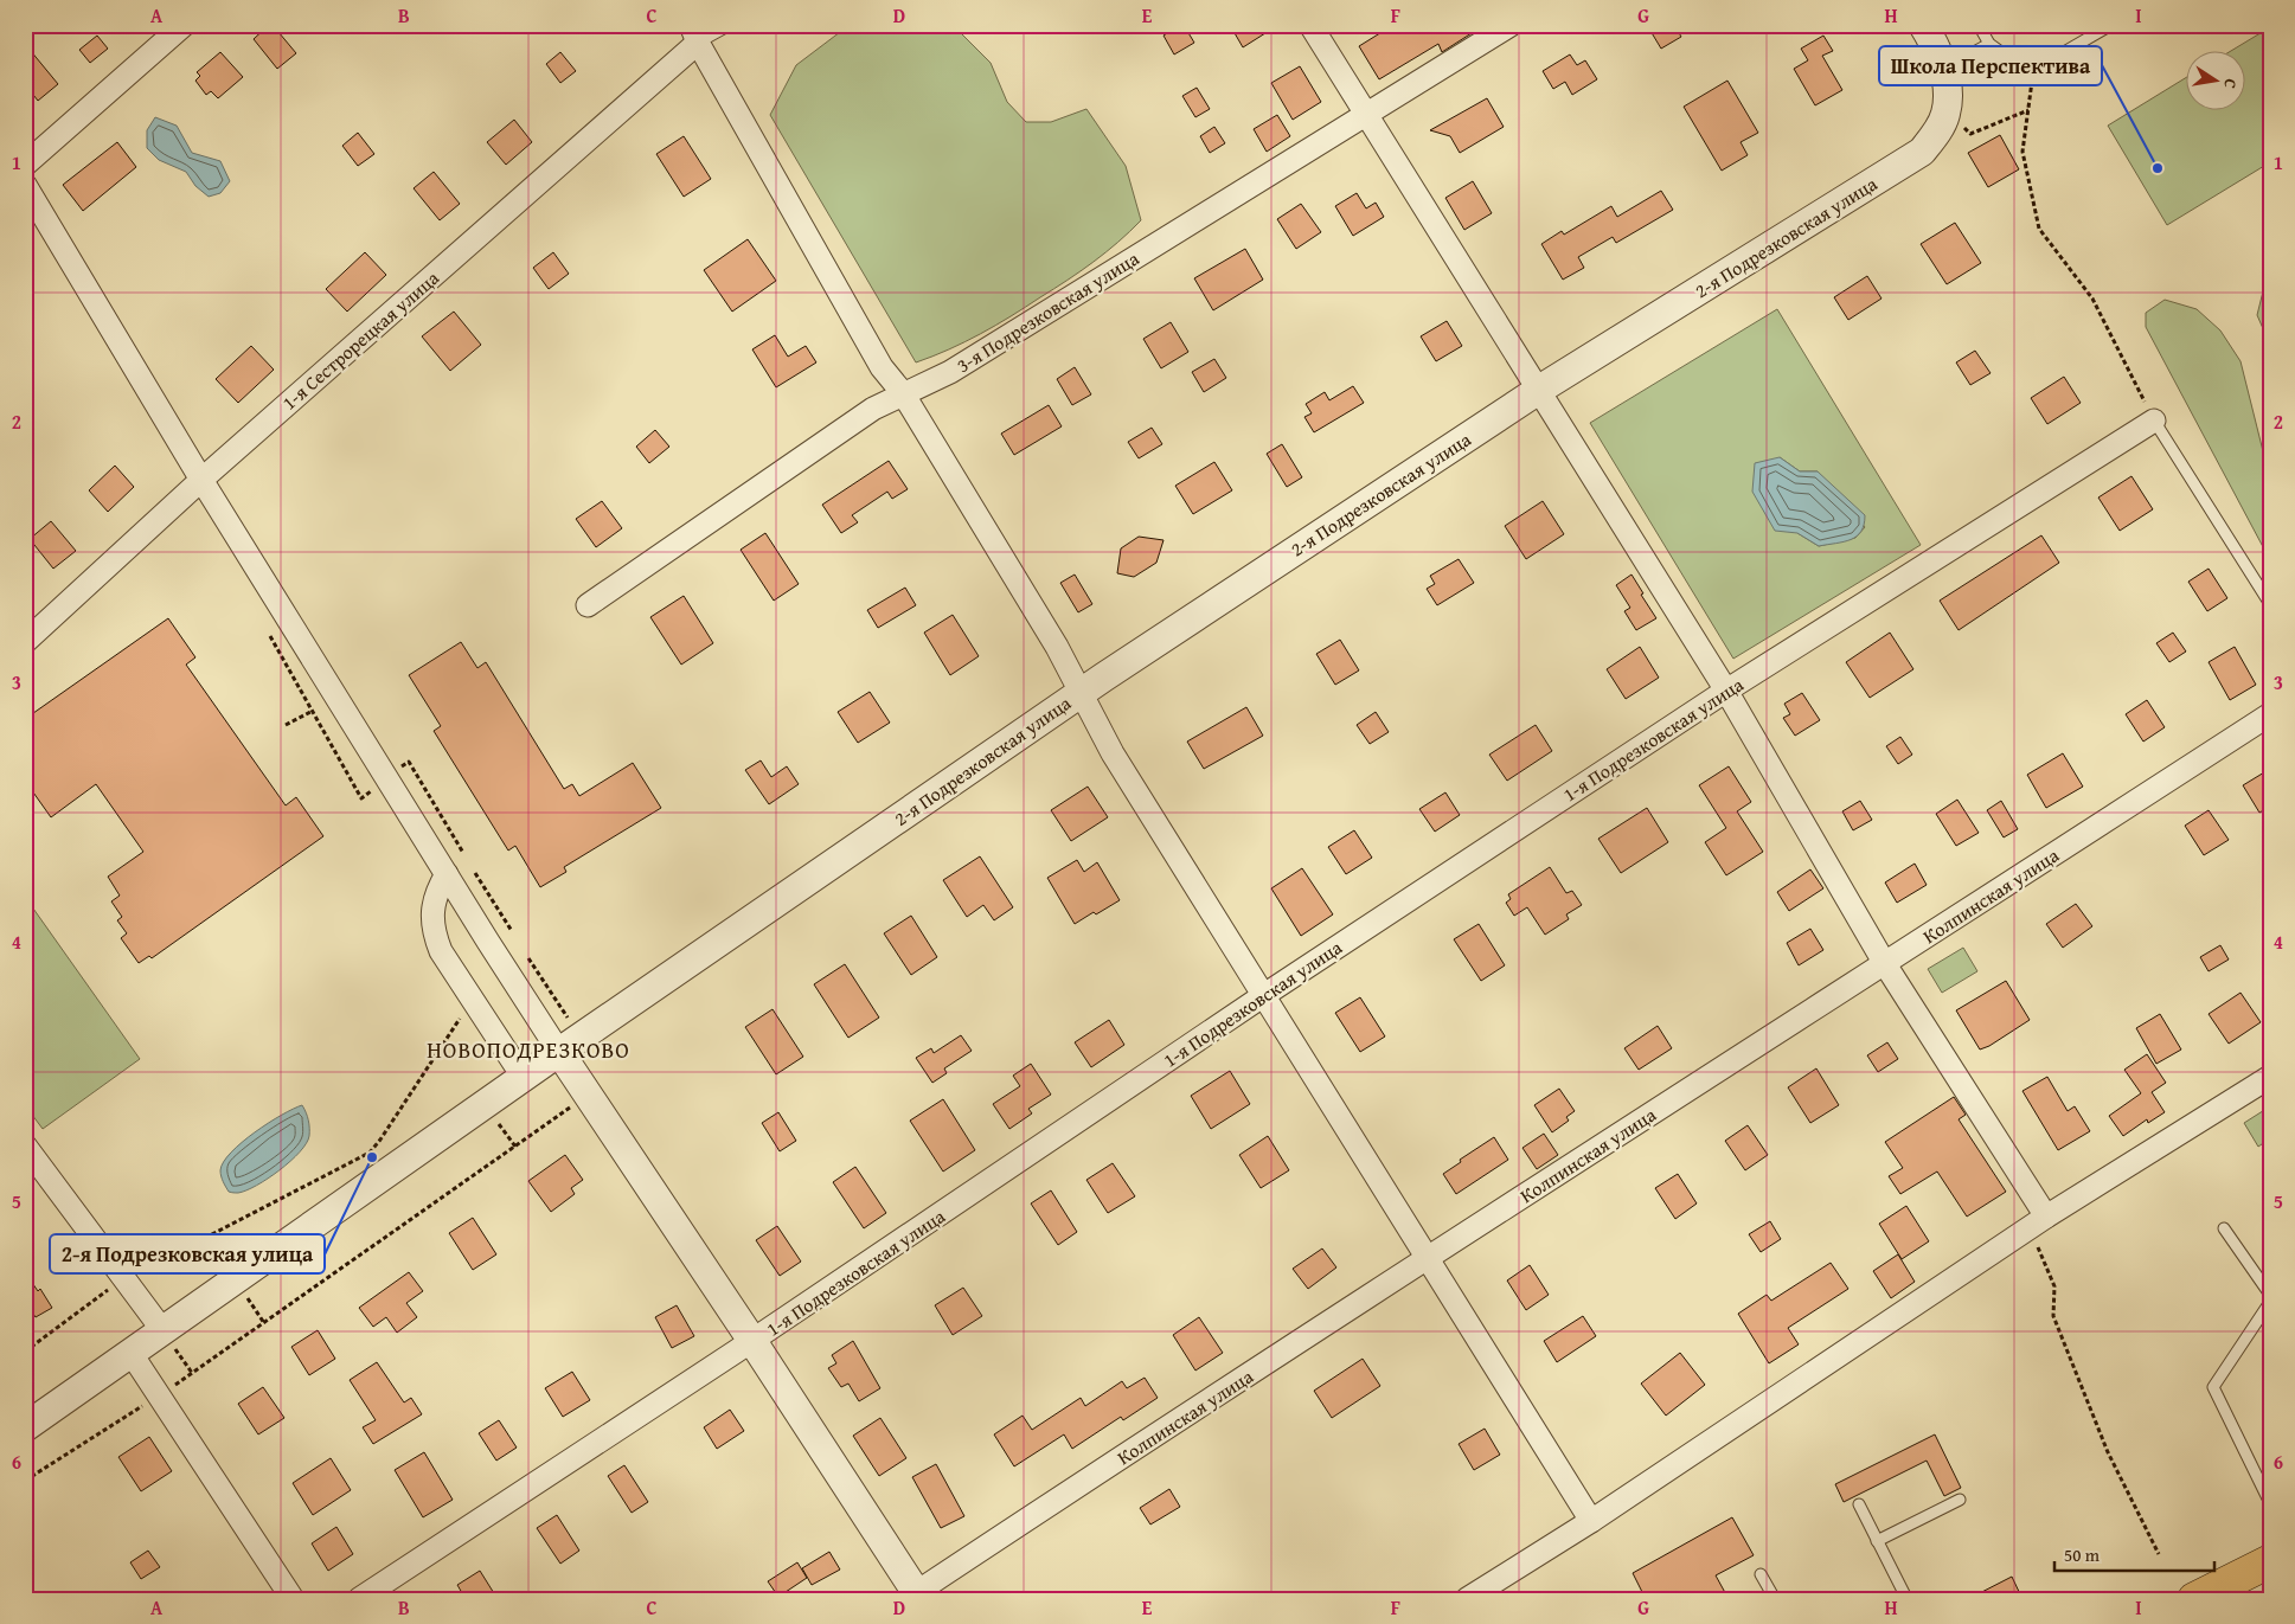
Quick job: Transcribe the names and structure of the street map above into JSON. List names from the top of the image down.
{
  "streets": {
    "street": [
      "2-я Подрезковская улица",
      "3-я Подрезковская улица",
      "1-я Сестрорецкая улица",
      "1-я Подрезковская улица",
      "Колпинская улица"
    ]
  },
  "districts": ["НОВОПОДРЕЗКОВО"],
  "places": ["Школа Перспектива", "2-я Подрезковская улица"],
  "scale_bar": "50 m",
  "north": "right",
  "grid": {
    "columns": [
      "A",
      "B",
      "C",
      "D",
      "E",
      "F",
      "G",
      "H",
      "I"
    ],
    "rows": [
      "1",
      "2",
      "3",
      "4",
      "5",
      "6"
    ]
  }
}
